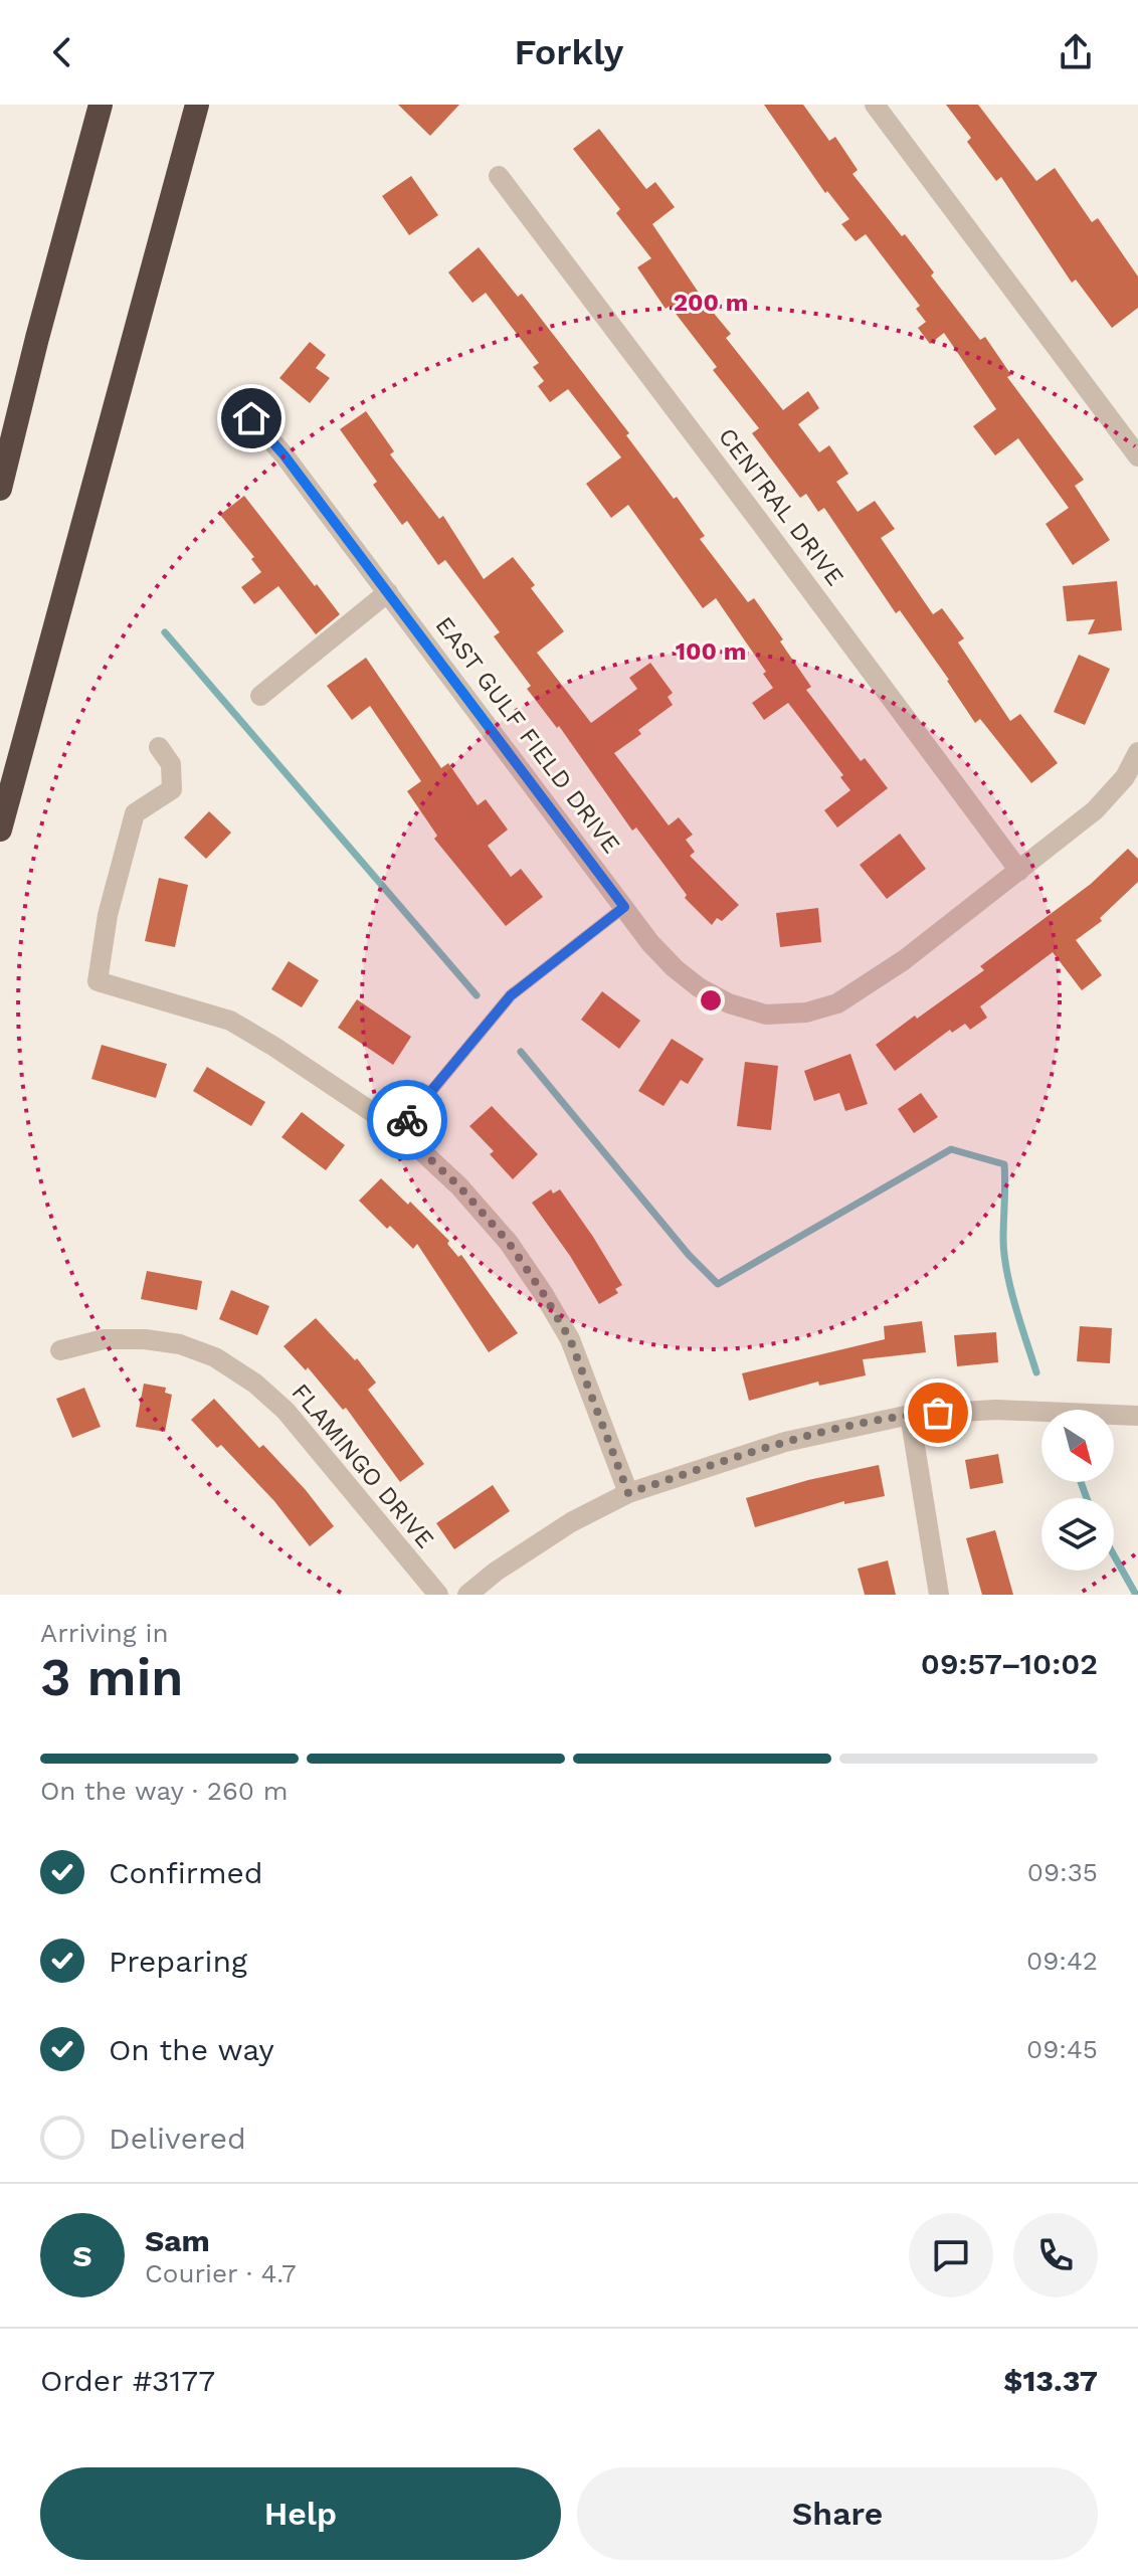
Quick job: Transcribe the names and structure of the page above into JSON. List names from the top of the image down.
{
  "streets": {
    "street": ["CENTRAL DRIVE", "EAST GULF FIELD DRIVE", "FLAMINGO DRIVE"]
  },
  "crossings": [
    ["CENTRAL DRIVE", "EAST GULF FIELD DRIVE"]
  ],
  "north": "bottom right",
  "page": {
    "header": "Forkly",
    "heading": ["3 min", "Arriving in", "09:57–10:02"],
    "panel": [
      "Sam",
      "Courier · 4.7",
      "Order #3177",
      "$13.37"
    ],
    "bar": "On the way · 260 m",
    "list": [
      ["Confirmed", "09:35"],
      ["Preparing", "09:42"],
      ["On the way", "09:45"],
      "Delivered"
    ],
    "round": "S",
    "buttons": ["Help", "Share"]
  },
  "rings": ["200 m", "100 m"]
}
